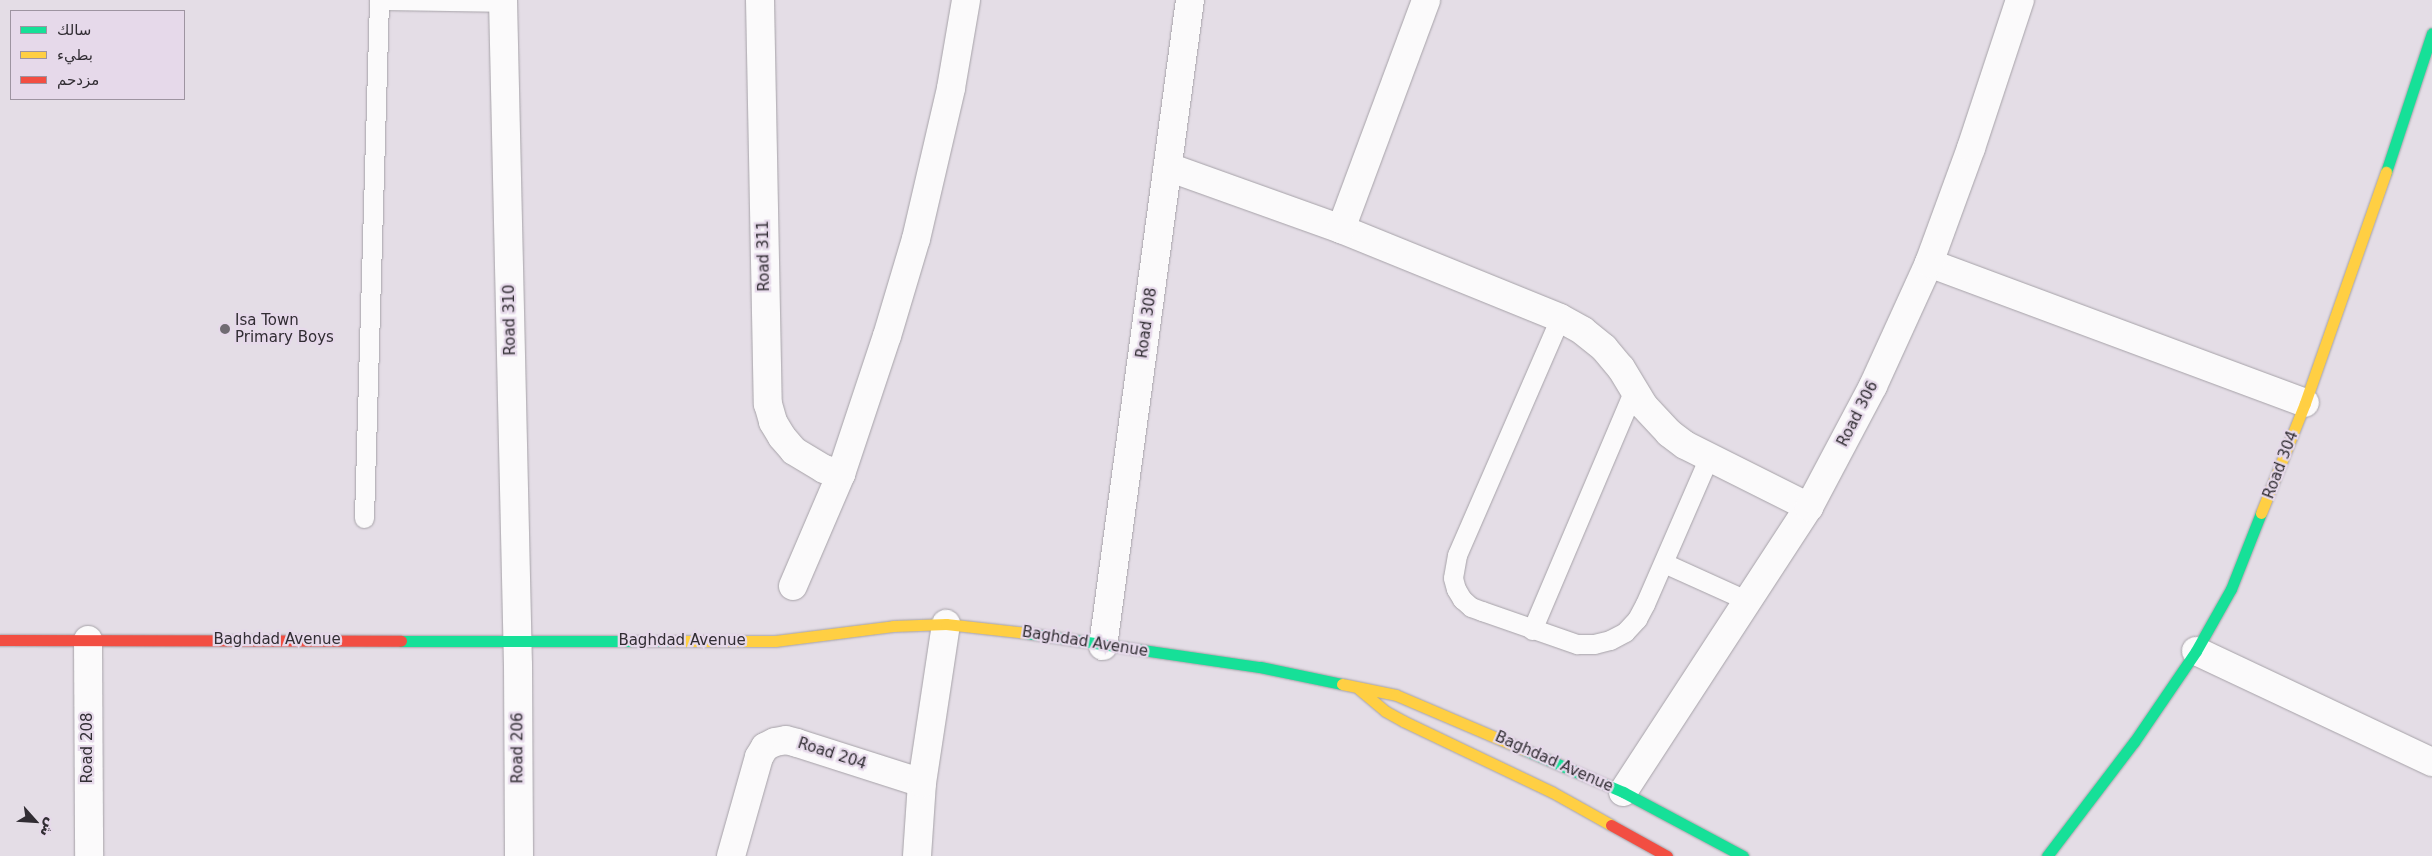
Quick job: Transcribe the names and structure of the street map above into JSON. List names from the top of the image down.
{
  "streets": {
    "street": [
      "Road 311",
      "Road 310",
      "Road 308",
      "Road 306",
      "Road 304",
      "Baghdad Avenue",
      "Road 208",
      "Road 206",
      "Road 204"
    ]
  },
  "crossings": [
    ["Road 310", "Baghdad Avenue"],
    ["Road 310", "Road 206"],
    ["Road 308", "Baghdad Avenue"],
    ["Road 306", "Baghdad Avenue"],
    ["Baghdad Avenue", "Road 208"],
    ["Baghdad Avenue", "Road 206"]
  ],
  "places": ["Isa Town Primary Boys"],
  "legend": ["سالك", "بطيء", "مزدحم"],
  "north": "bottom right"
}
